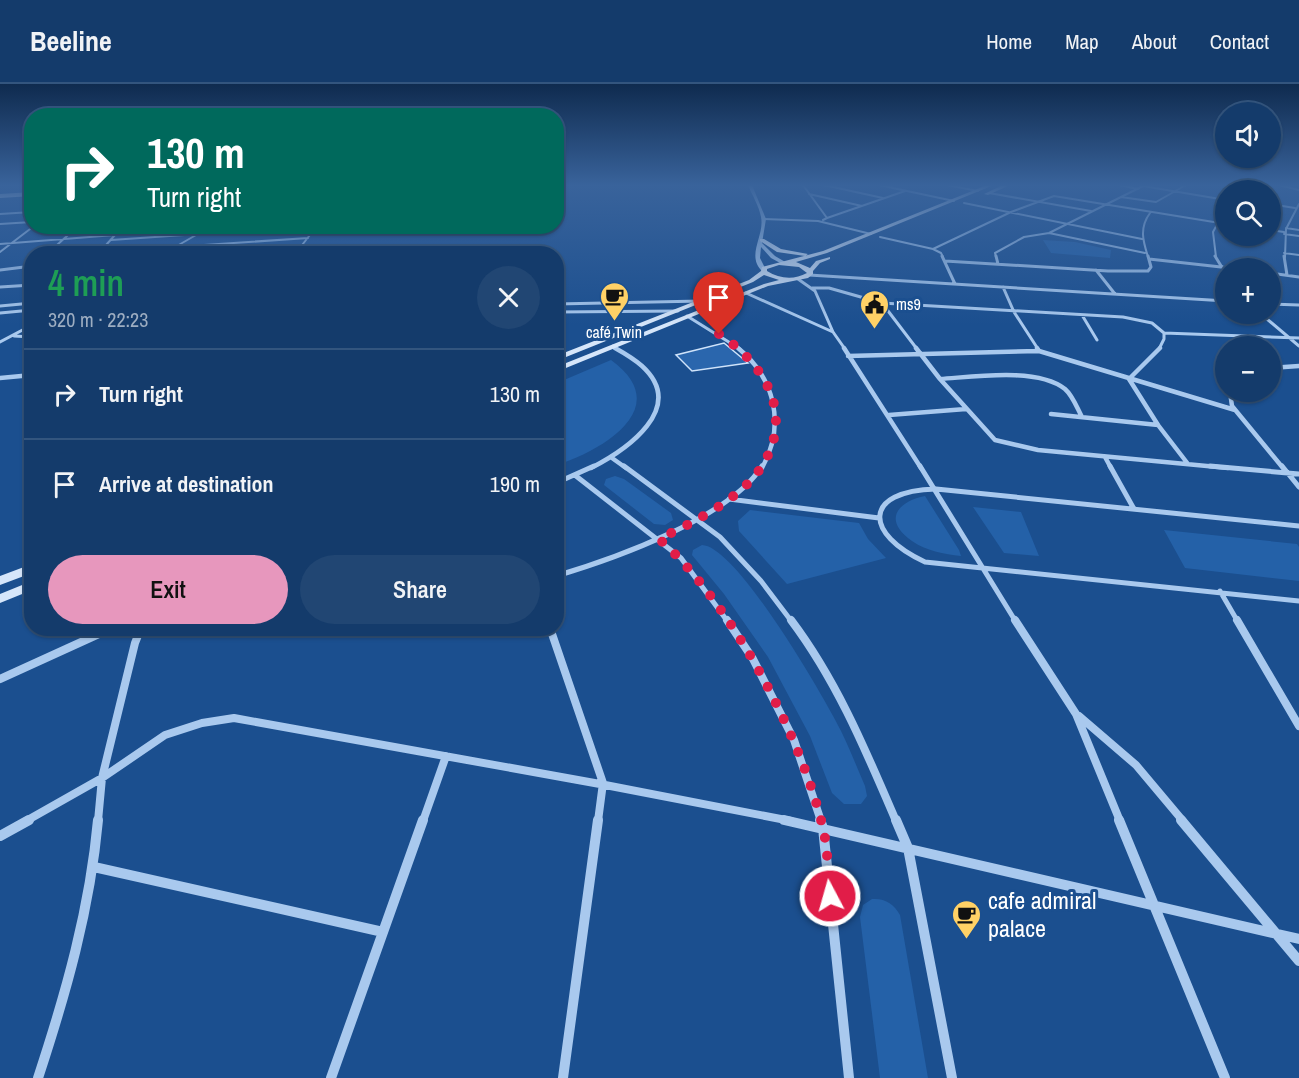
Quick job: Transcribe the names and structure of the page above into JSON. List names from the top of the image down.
{
  "places": {
    "cafe": ["café Twin", "cafe admiral palace"],
    "public building": ["ms9"]
  },
  "page": {
    "header": "Beeline",
    "nav": [
      "Home",
      "Map",
      "About",
      "Contact"
    ],
    "map_buttons": ["+", "−"],
    "turn": ["130 m", "Turn right"],
    "heading": ["4 min", "320 m · 22:23"],
    "list": [
      {
        "name": "Turn right",
        "value": "130 m"
      },
      {
        "name": "Arrive at destination",
        "value": "190 m"
      }
    ],
    "buttons": ["Exit", "Share"]
  }
}
